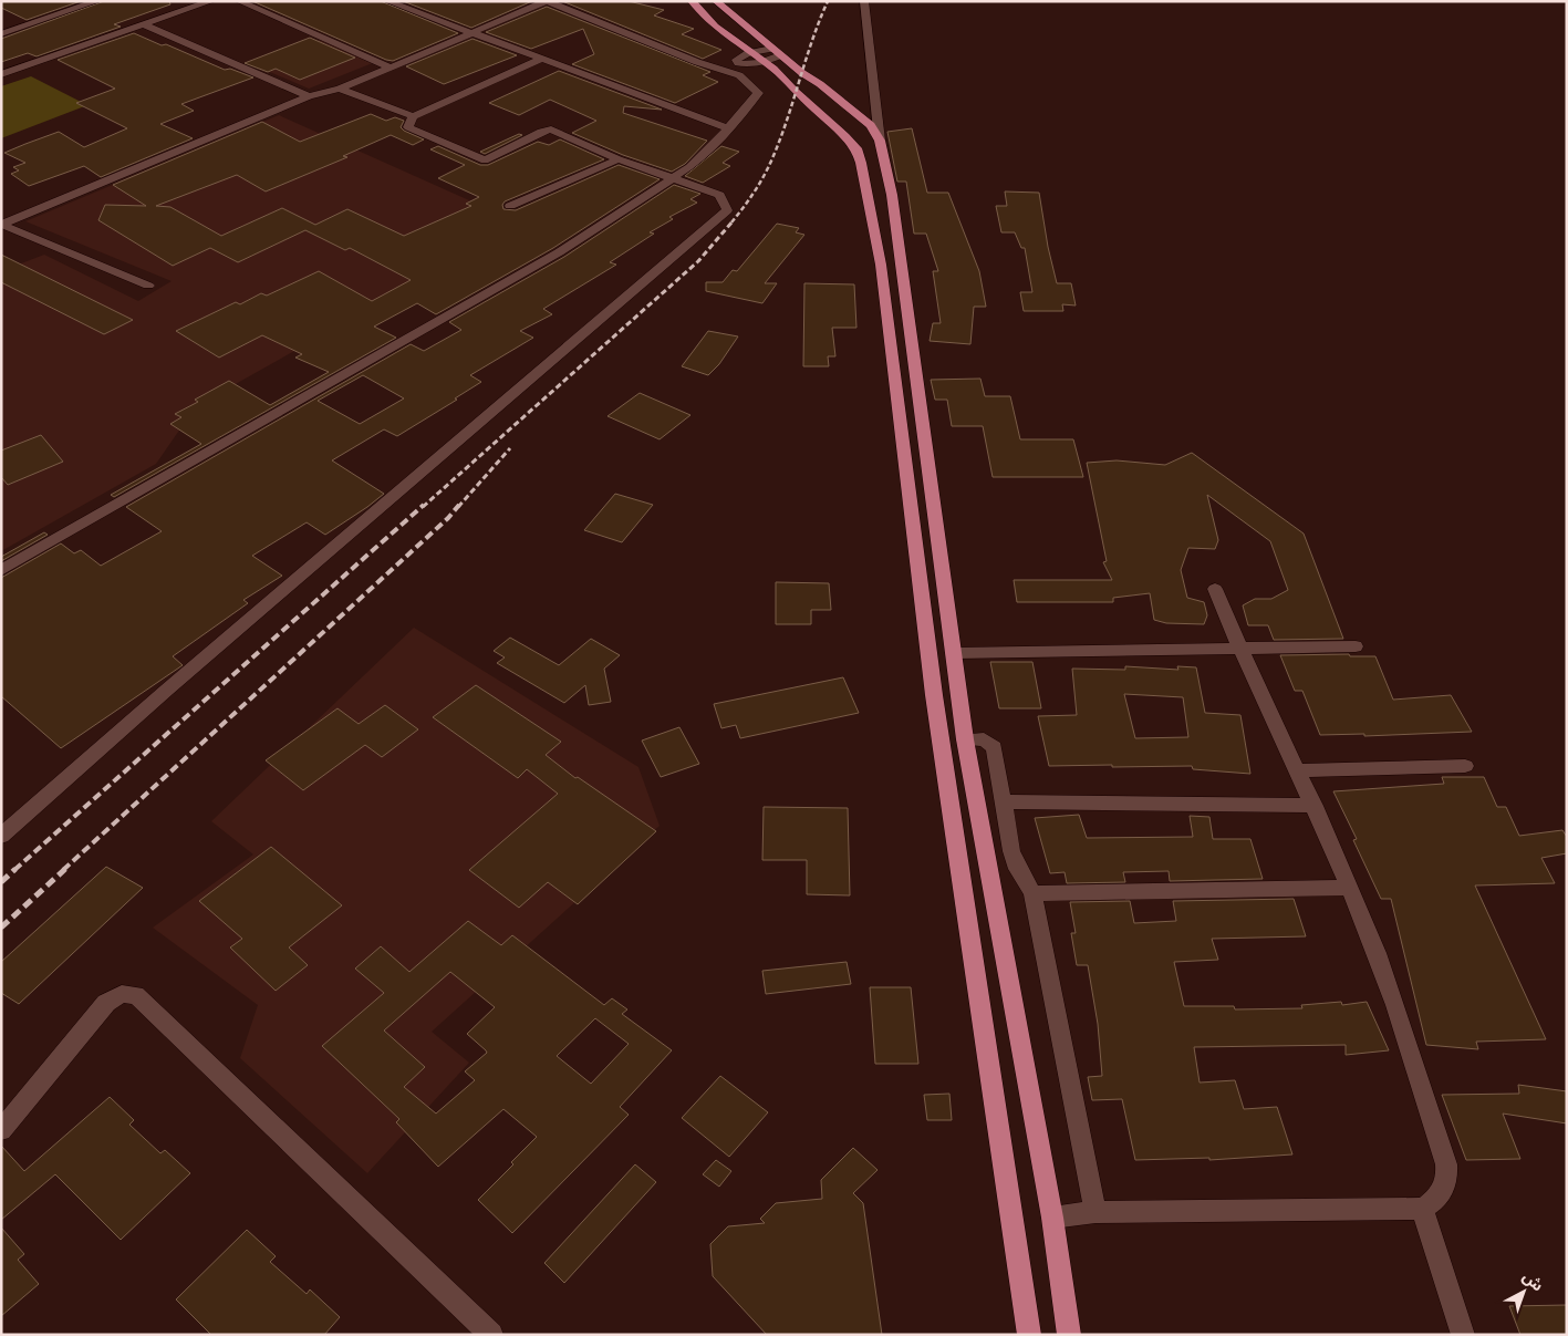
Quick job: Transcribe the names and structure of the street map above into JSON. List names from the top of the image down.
{
  "north": "top right"
}
